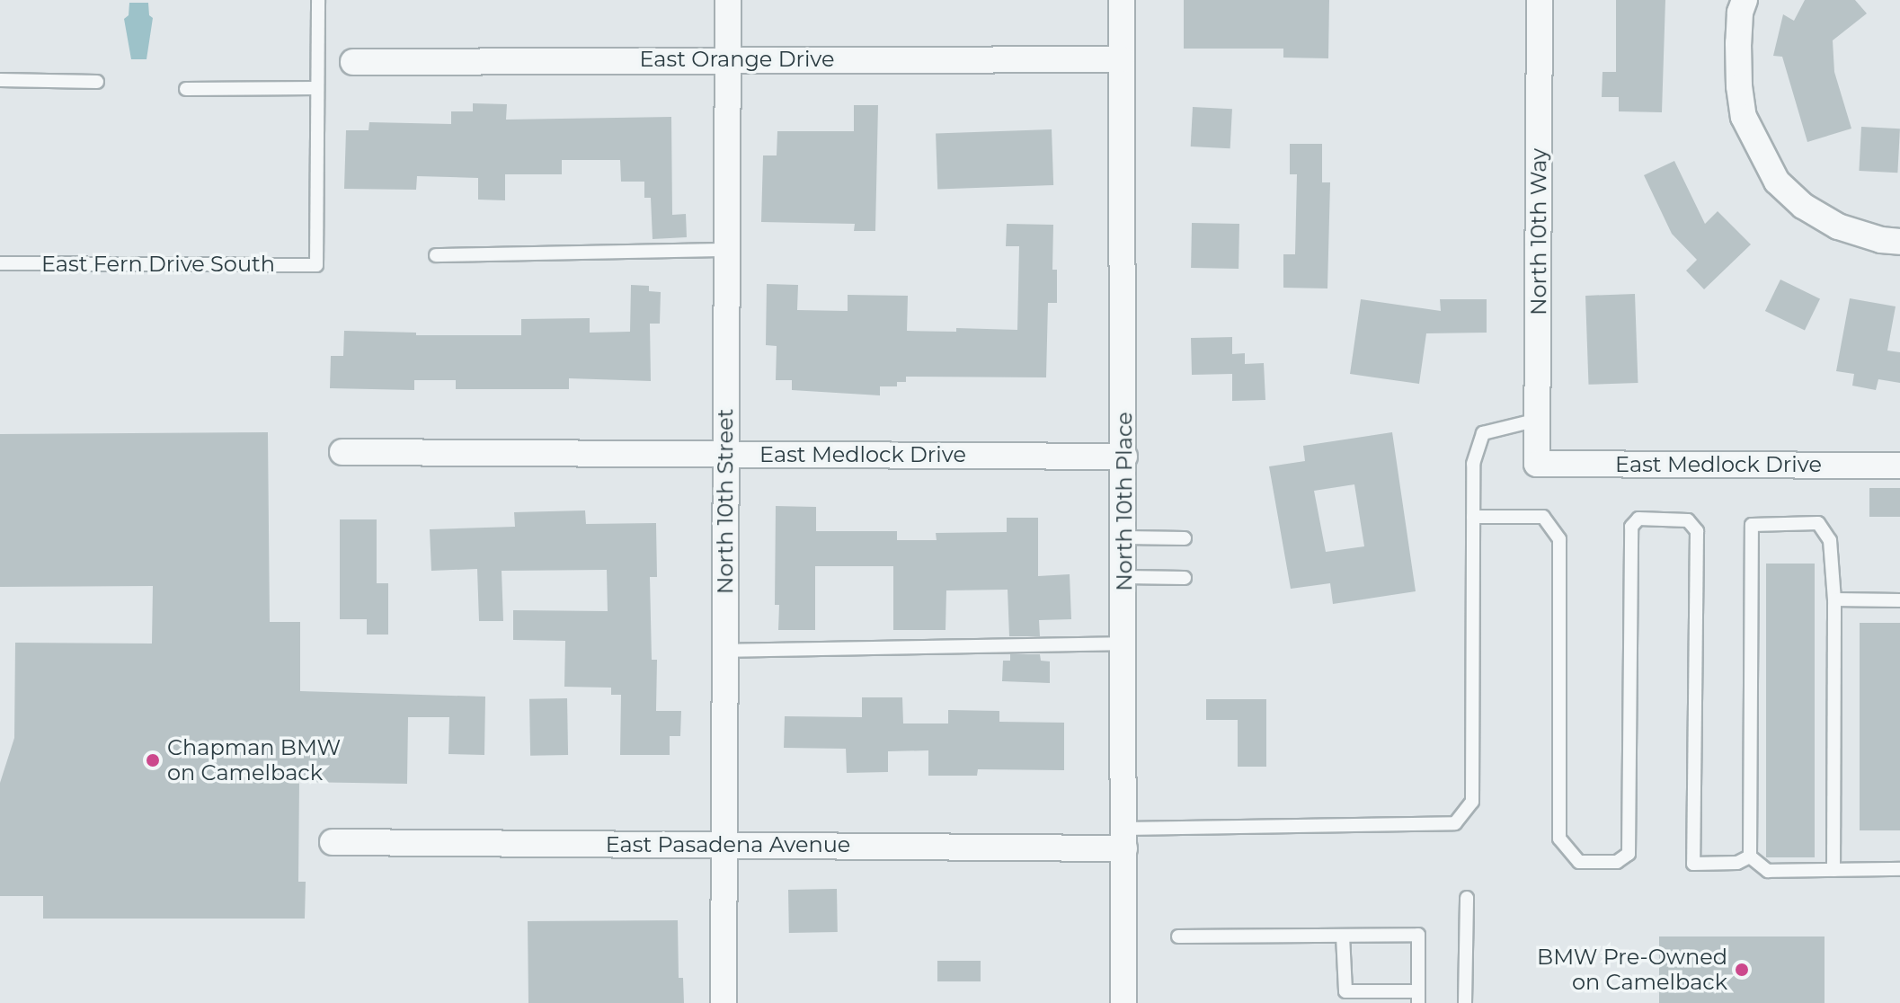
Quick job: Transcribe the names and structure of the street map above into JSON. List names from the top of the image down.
{
  "streets": {
    "street": [
      "East Orange Drive",
      "North 10th Way",
      "East Medlock Drive",
      "North 10th Street",
      "North 10th Place",
      "East Pasadena Avenue"
    ],
    "lane": ["East Fern Drive South"]
  },
  "crossings": [
    ["East Orange Drive", "North 10th Street"],
    ["East Orange Drive", "North 10th Place"],
    ["North 10th Way", "East Medlock Drive"],
    ["East Medlock Drive", "North 10th Street"],
    ["East Medlock Drive", "North 10th Place"],
    ["North 10th Street", "East Pasadena Avenue"],
    ["North 10th Place", "East Pasadena Avenue"]
  ],
  "places": ["Chapman BMW on Camelback", "BMW Pre-Owned on Camelback"]
}
